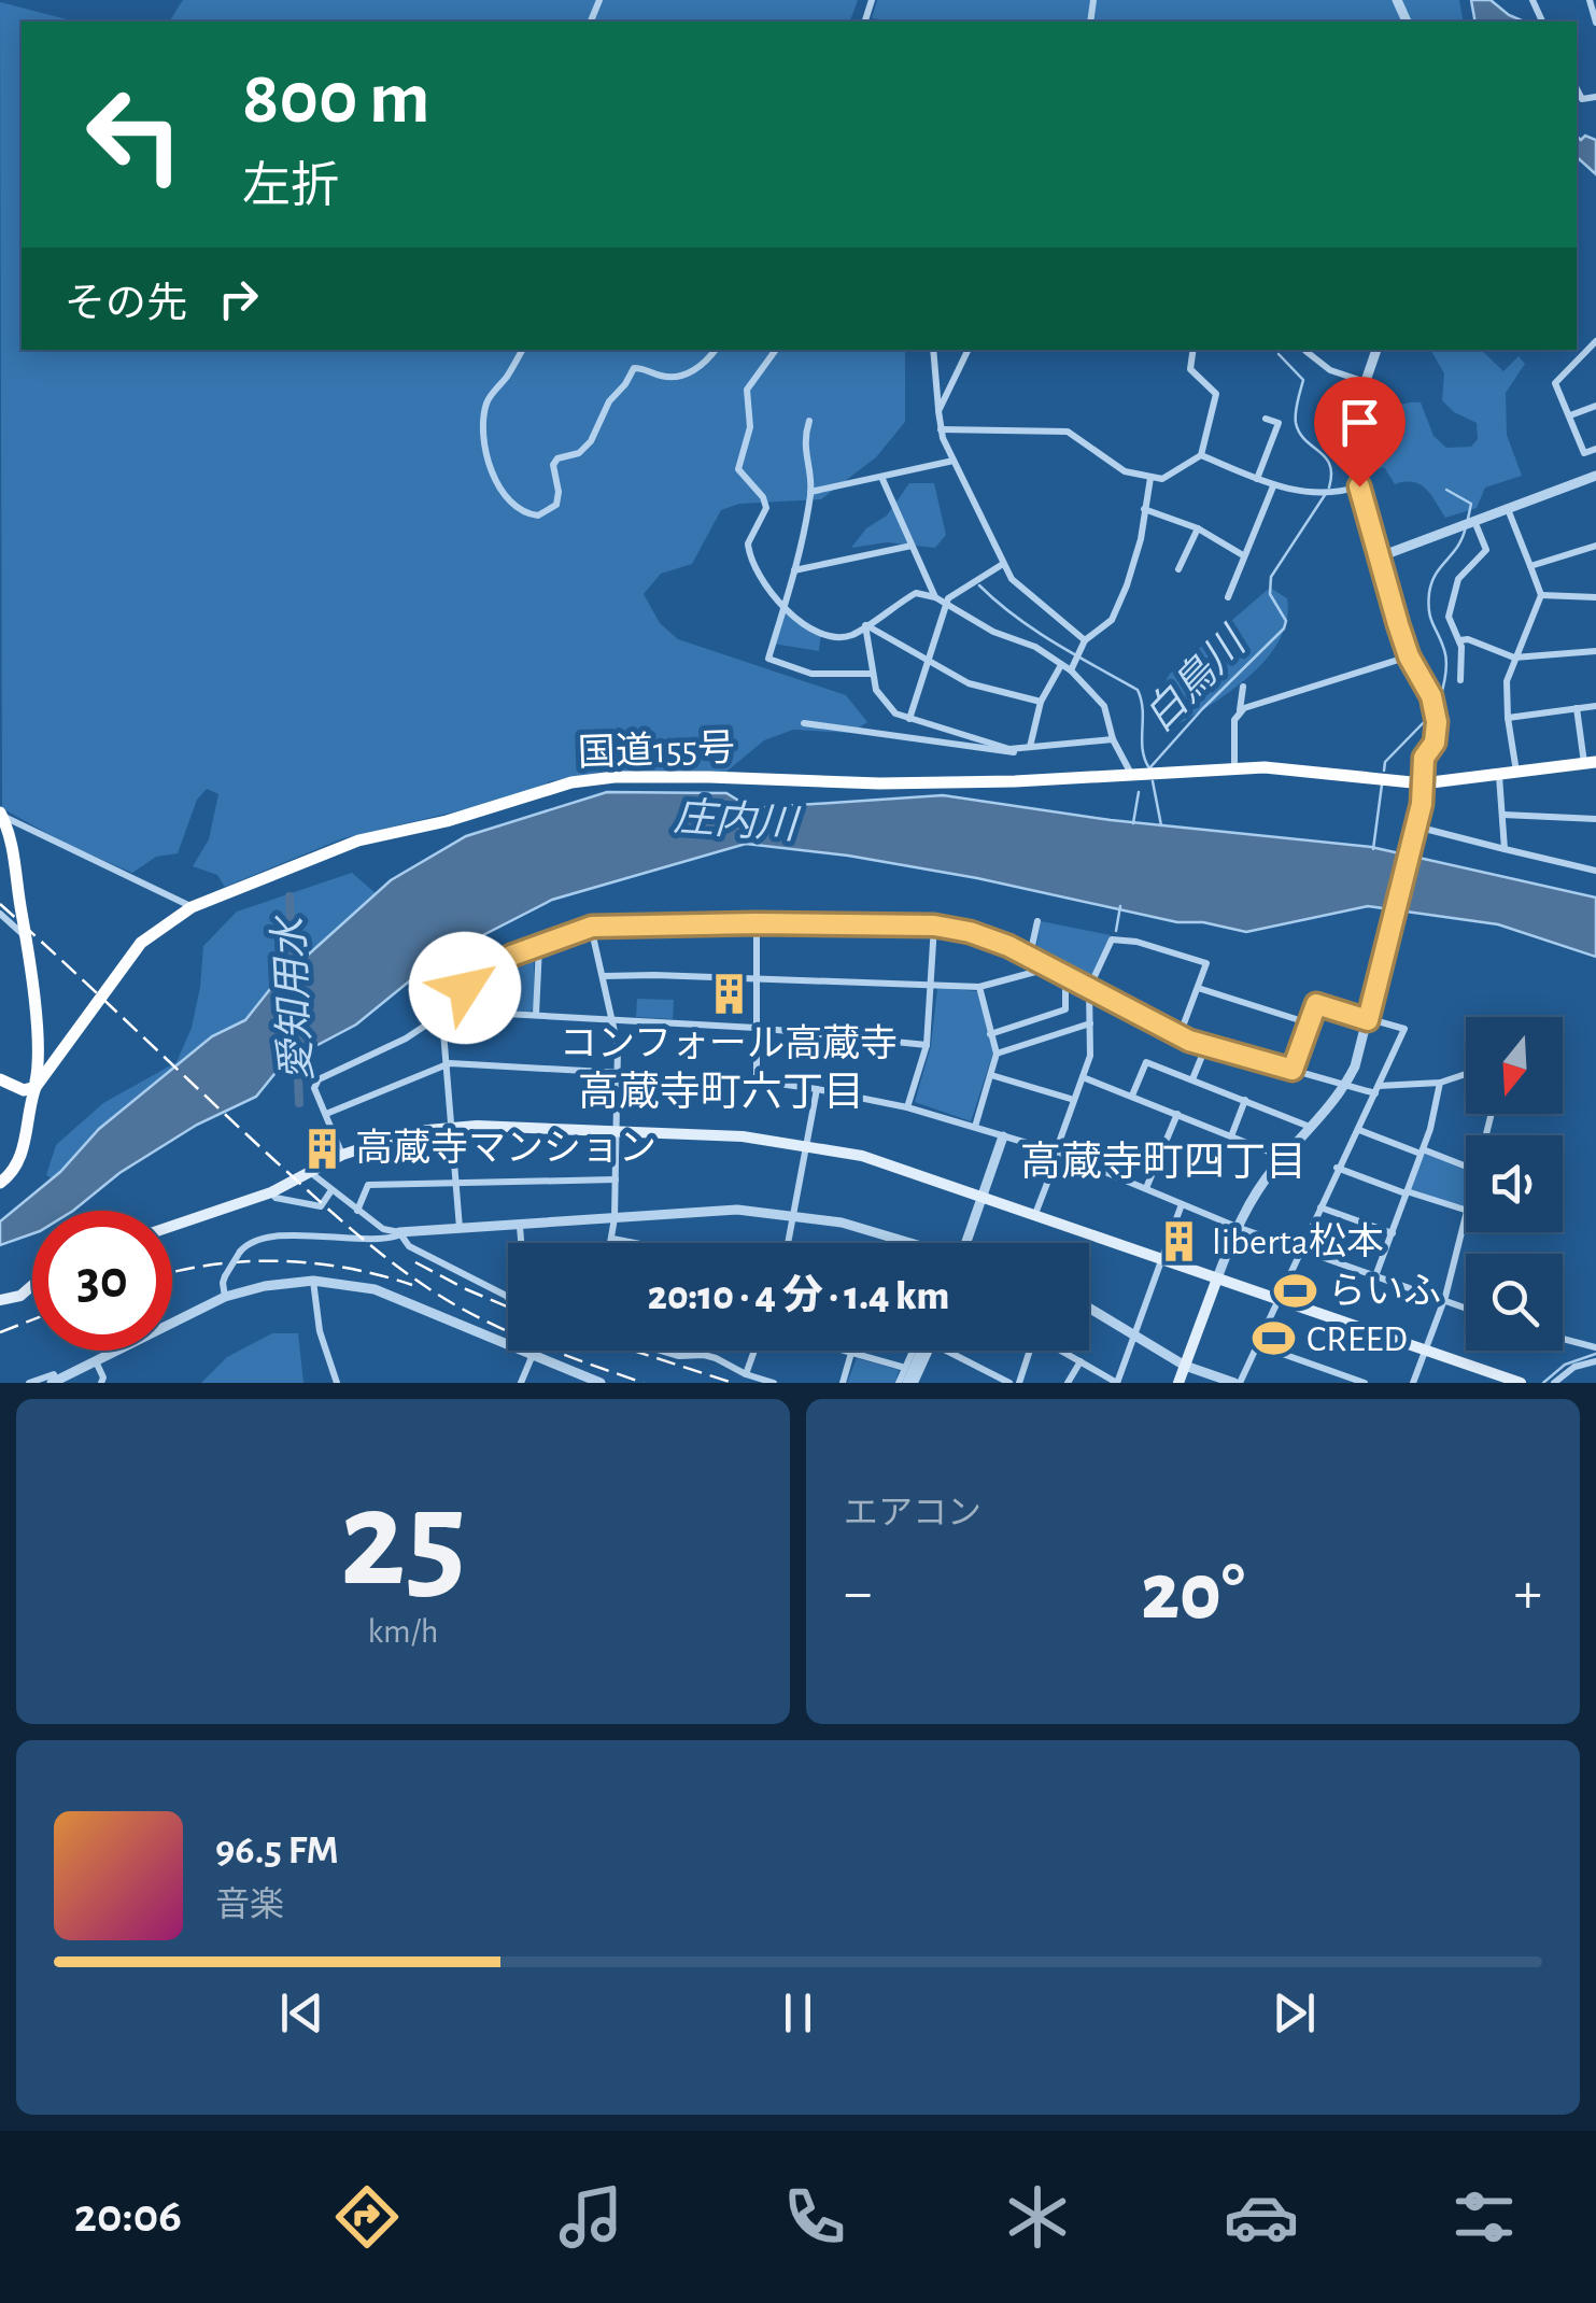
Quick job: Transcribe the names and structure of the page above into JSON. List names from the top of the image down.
{
  "streets": {
    "highway": ["国道155号"]
  },
  "districts": ["高蔵寺町六丁目", "高蔵寺町四丁目"],
  "water": ["白鳥川", "庄内川", "愛知用水"],
  "places": {
    "building": ["コンフォール高蔵寺", "高蔵寺マンション", "liberta松本"],
    "sports": ["らいふ", "CREED"]
  },
  "north": "bottom",
  "page": {
    "turn": ["800 m", "左折"],
    "then": "その先",
    "limit": "30",
    "trip": "20:10 · 4 分 · 1.4 km",
    "tile": [
      ["25", "km/h"],
      "エアコン"
    ],
    "heat": ["−", "20°", "+"],
    "song": ["96.5 FM", "音楽"],
    "tabs": "20:06"
  }
}
